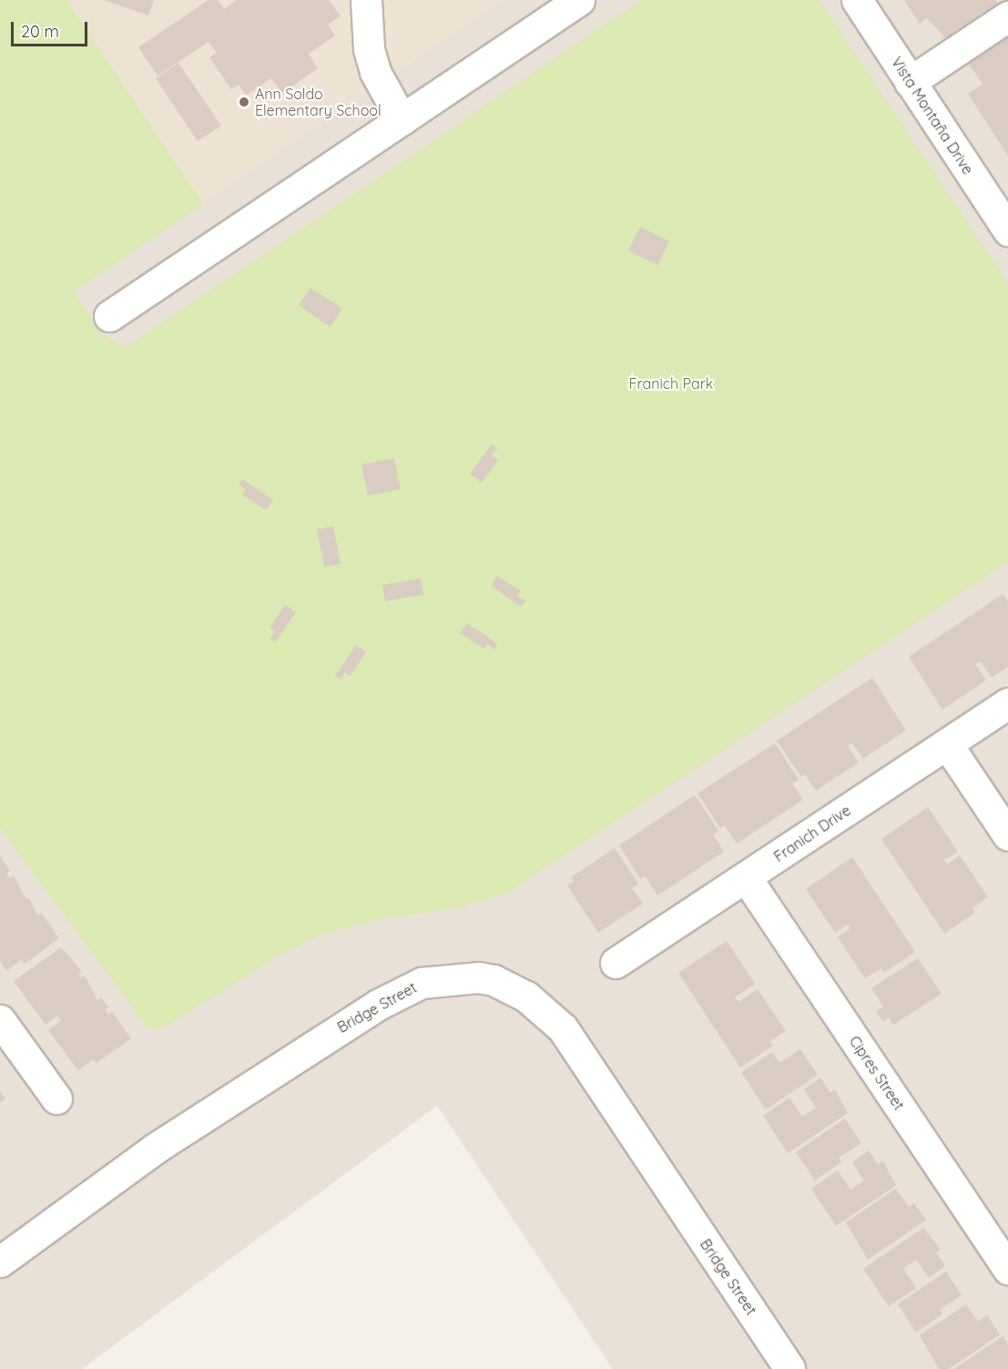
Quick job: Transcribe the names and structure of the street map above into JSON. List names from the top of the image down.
{
  "streets": {
    "street": [
      "Vista Montaña Drive",
      "Franich Drive",
      "Bridge Street",
      "Cipres Street"
    ]
  },
  "crossings": [
    ["Franich Drive", "Cipres Street"]
  ],
  "parks": ["Franich Park"],
  "places": ["Ann Soldo Elementary School"],
  "scale_bar": "20 m"
}
